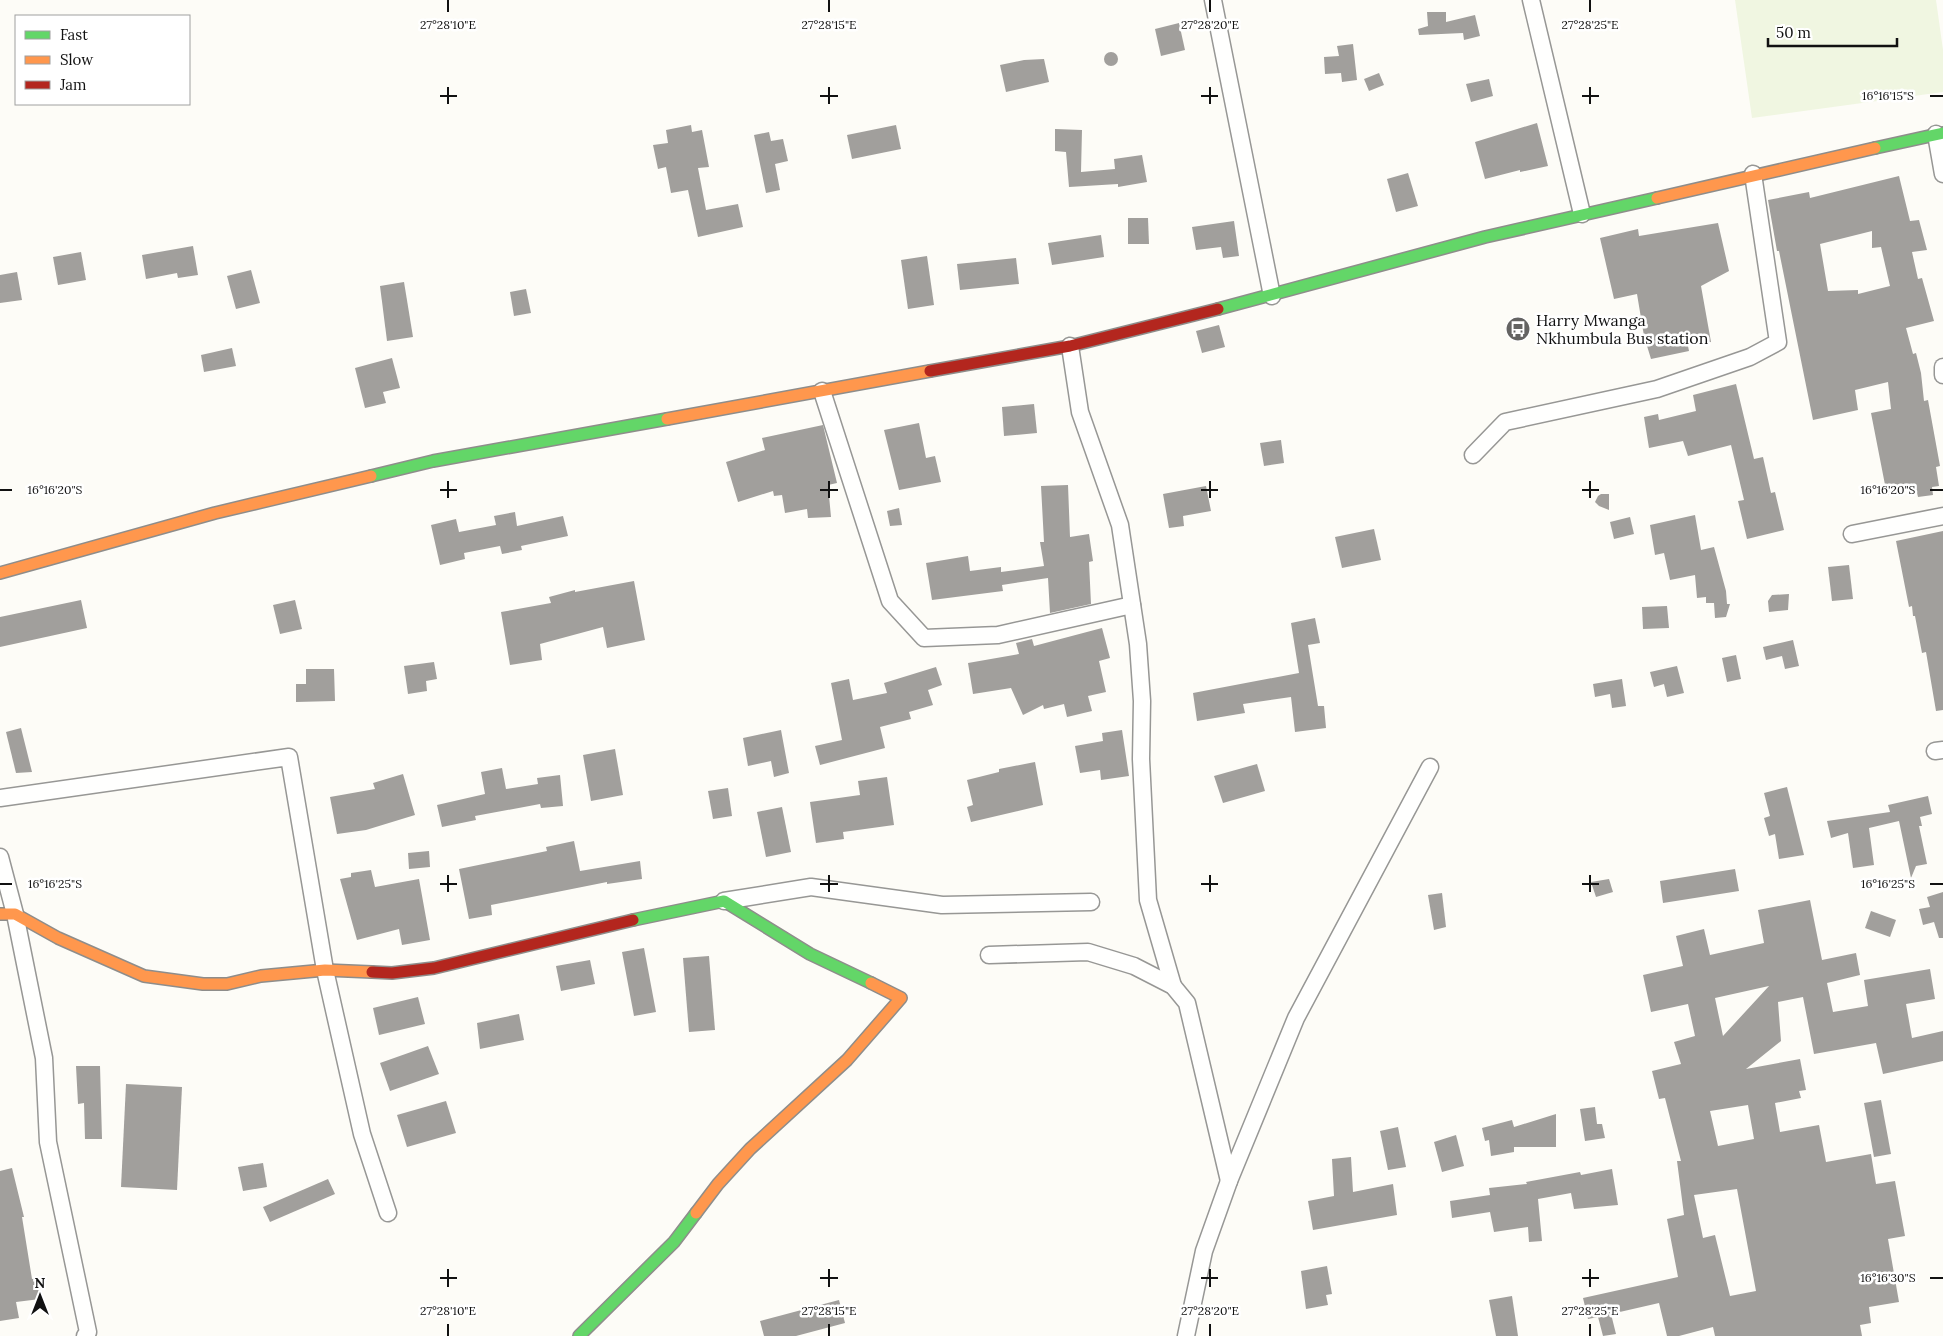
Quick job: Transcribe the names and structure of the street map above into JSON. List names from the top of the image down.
{
  "places": {
    "bus stop": ["Harry Mwanga Nkhumbula Bus station"]
  },
  "legend": ["Fast", "Slow", "Jam"],
  "scale_bar": "50 m",
  "north": "top",
  "coordinates": [
    "27°28'10\"E",
    "27°28'15\"E",
    "27°28'20\"E",
    "27°28'25\"E",
    "16°16'15\"S",
    "16°16'20\"S",
    "16°16'25\"S",
    "16°16'30\"S"
  ]
}
